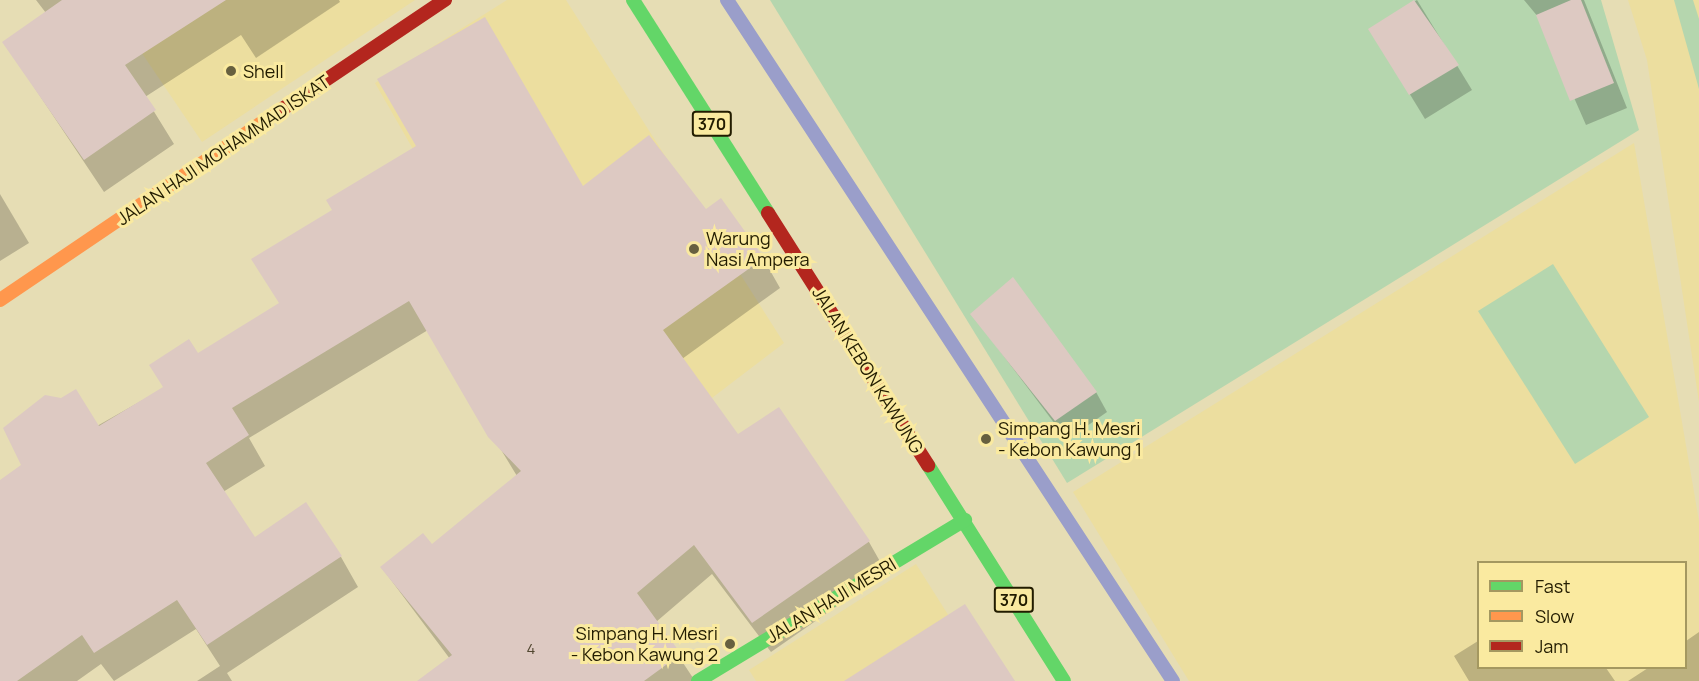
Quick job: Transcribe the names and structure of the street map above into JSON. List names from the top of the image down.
{
  "streets": {
    "street": [
      "370",
      "JALAN HAJI MOHAMMAD ISKAT",
      "JALAN KEBON KAWUNG",
      "JALAN HAJI MESRI"
    ]
  },
  "crossings": [
    ["JALAN KEBON KAWUNG", "JALAN HAJI MESRI"]
  ],
  "places": [
    "Shell",
    "Warung Nasi Ampera",
    "Simpang H. Mesri - Kebon Kawung 1",
    "Simpang H. Mesri - Kebon Kawung 2"
  ],
  "house_numbers": ["4"],
  "legend": ["Fast", "Slow", "Jam"]
}
